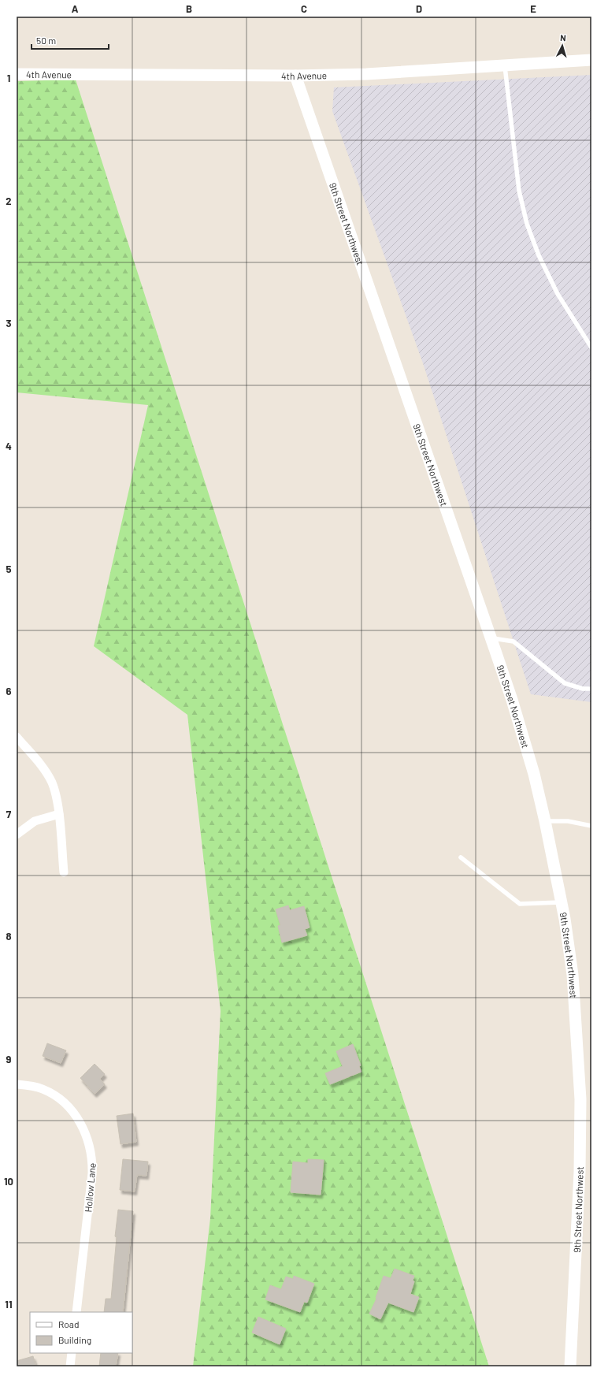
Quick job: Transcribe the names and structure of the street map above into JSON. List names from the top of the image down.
{
  "streets": {
    "street": ["4th Avenue", "9th Street Northwest", "Hollow Lane"]
  },
  "crossings": [
    ["4th Avenue", "9th Street Northwest"]
  ],
  "legend": ["Road", "Building"],
  "scale_bar": "50 m",
  "north": "top",
  "grid": {
    "columns": [
      "A",
      "B",
      "C",
      "D",
      "E"
    ],
    "rows": [
      "1",
      "2",
      "3",
      "4",
      "5",
      "6",
      "7",
      "8",
      "9",
      "10",
      "11"
    ]
  }
}
